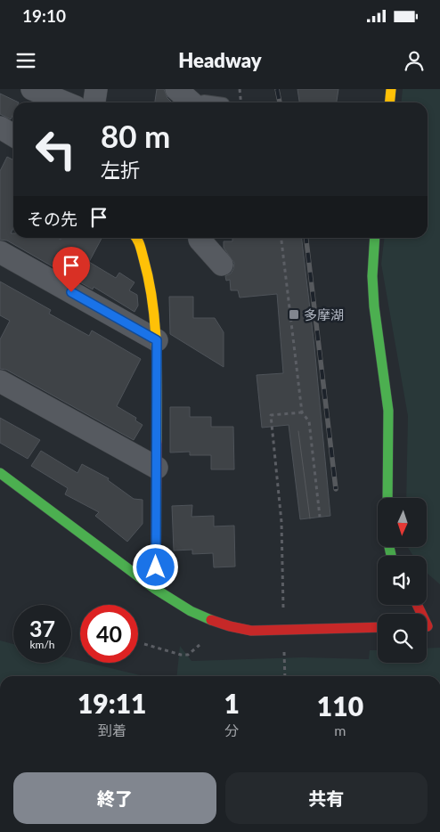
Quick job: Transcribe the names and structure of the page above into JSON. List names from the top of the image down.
{
  "places": {
    "transit": ["多摩湖"]
  },
  "north": "bottom",
  "page": {
    "status": "19:10",
    "header": "Headway",
    "turn": ["80 m", "左折"],
    "then": "その先",
    "speed": "37 km/h",
    "limit": "40",
    "eta": [
      "19:11",
      "到着",
      "1",
      "分",
      "110",
      "m"
    ],
    "buttons": ["終了", "共有"]
  }
}
